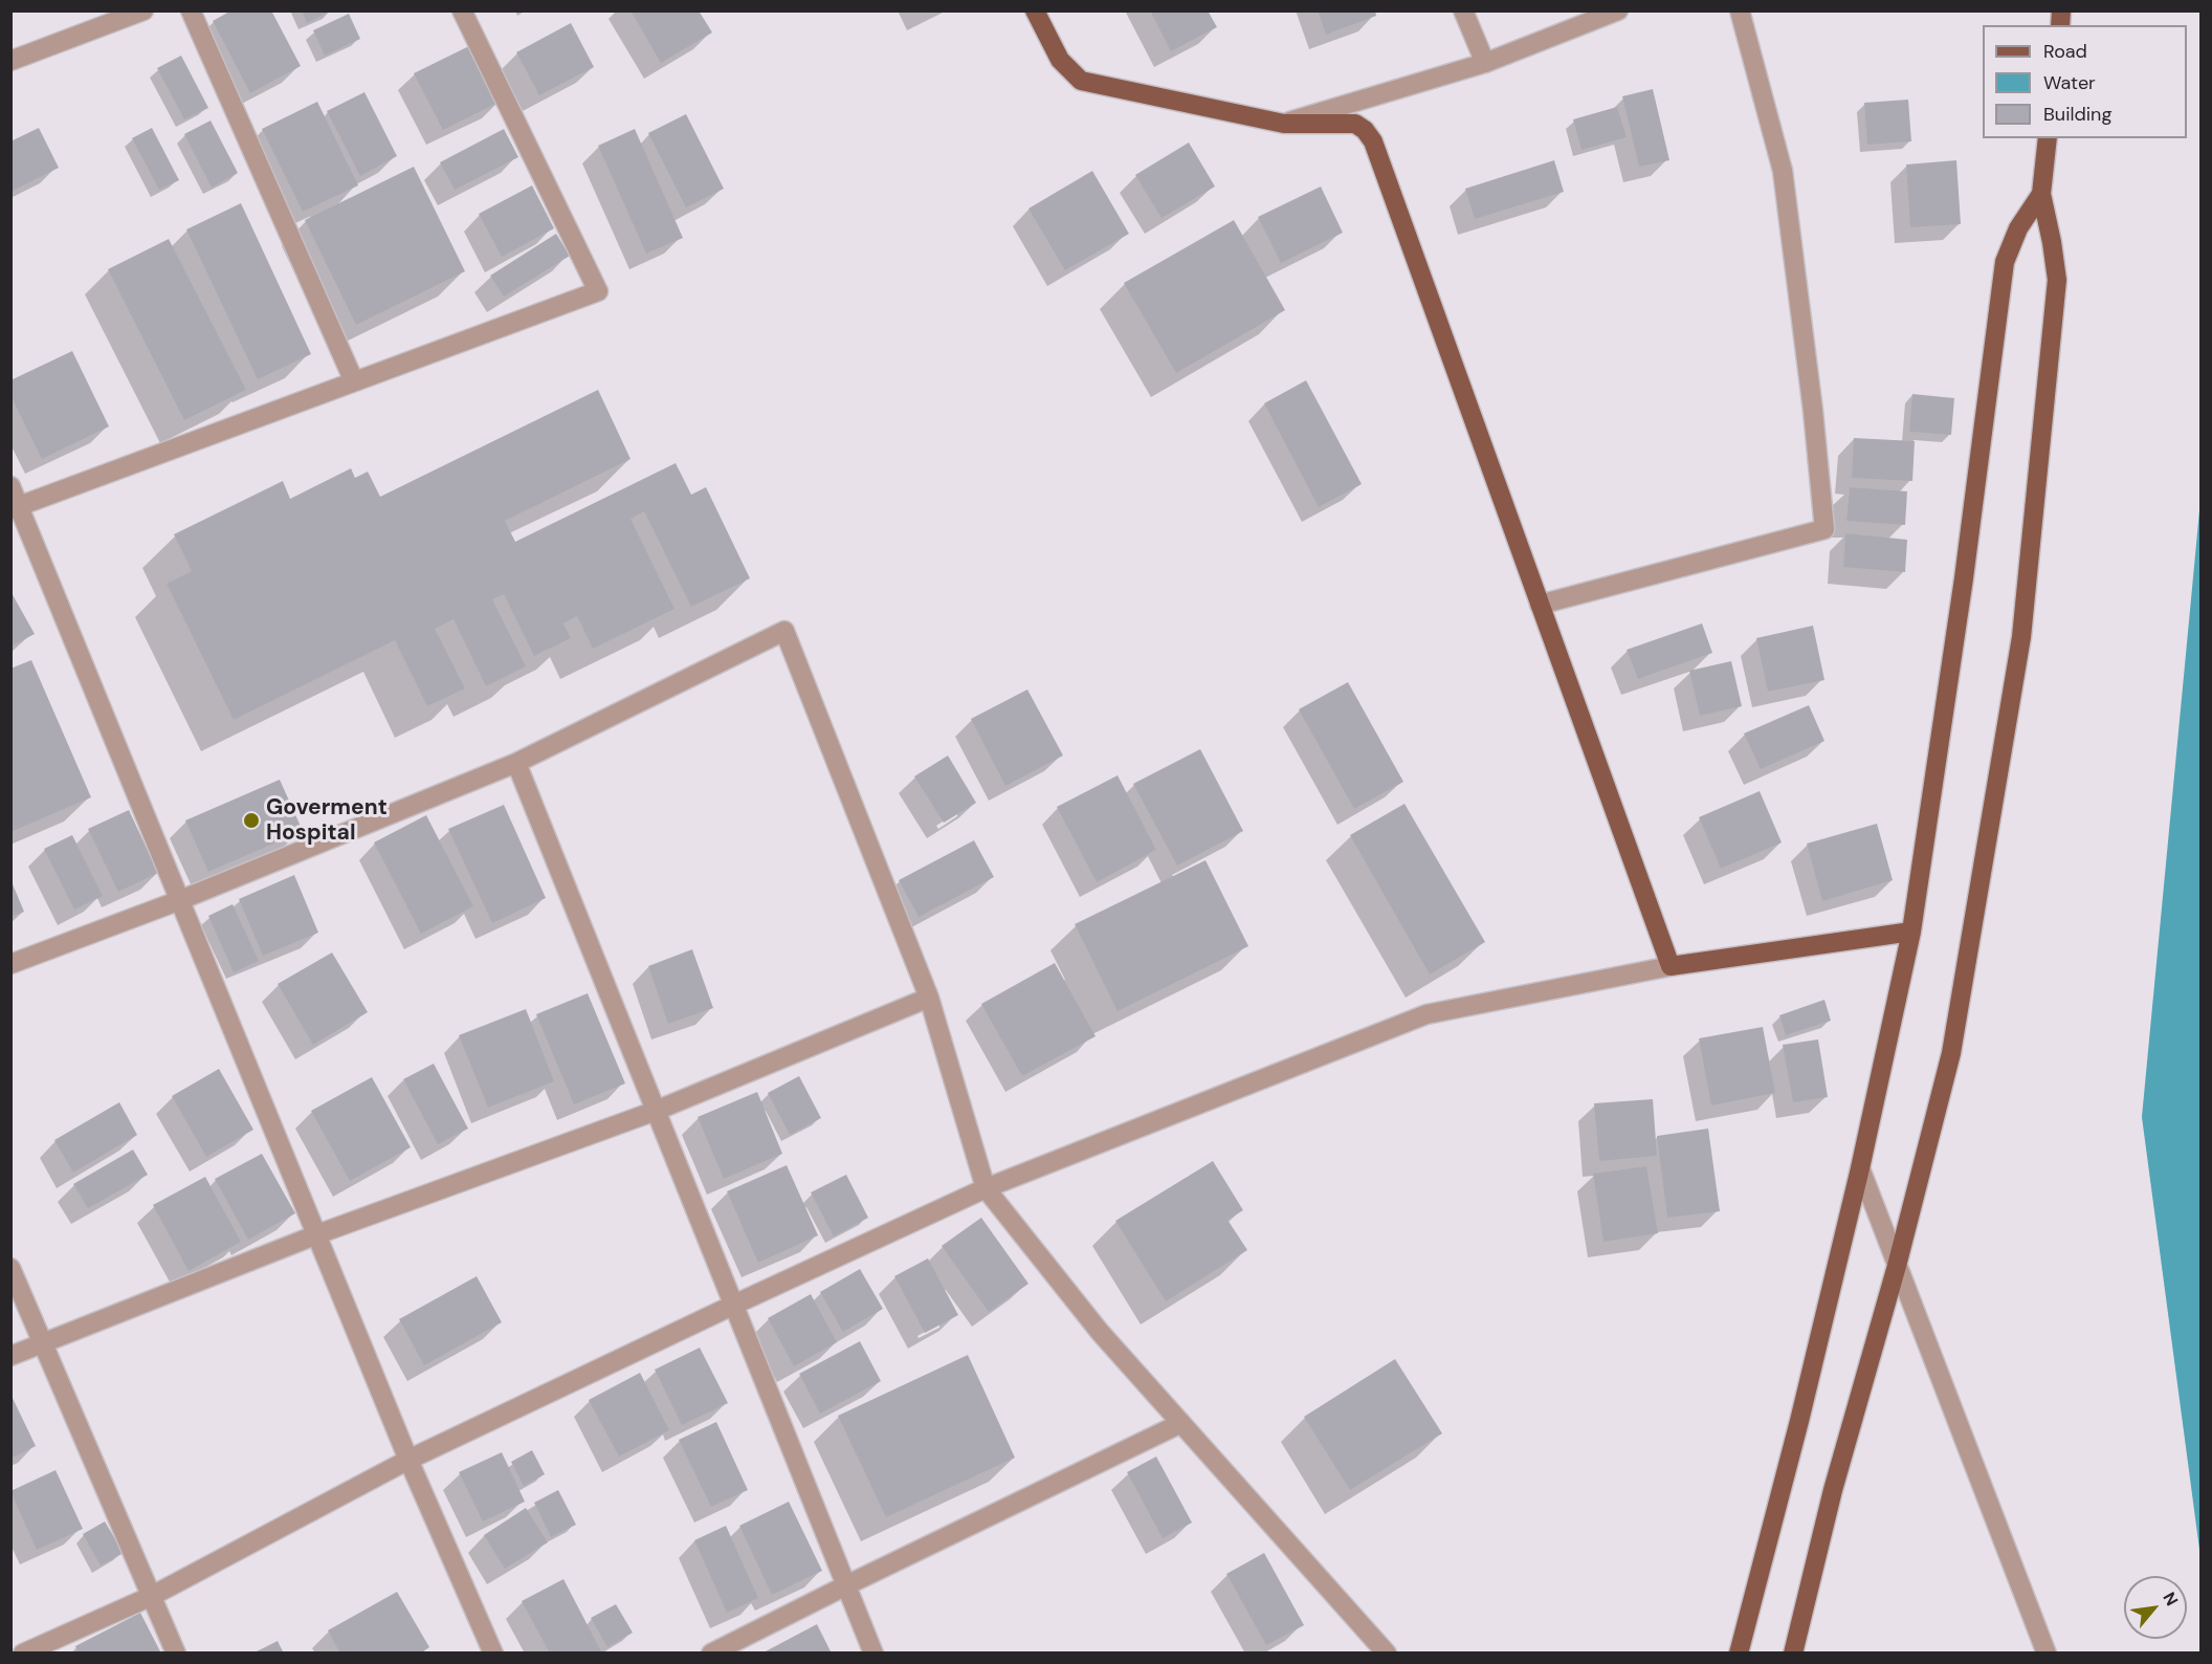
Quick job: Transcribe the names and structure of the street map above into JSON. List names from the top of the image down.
{
  "places": ["Goverment Hospital"],
  "legend": ["Road", "Water", "Building"],
  "north": "top right"
}
